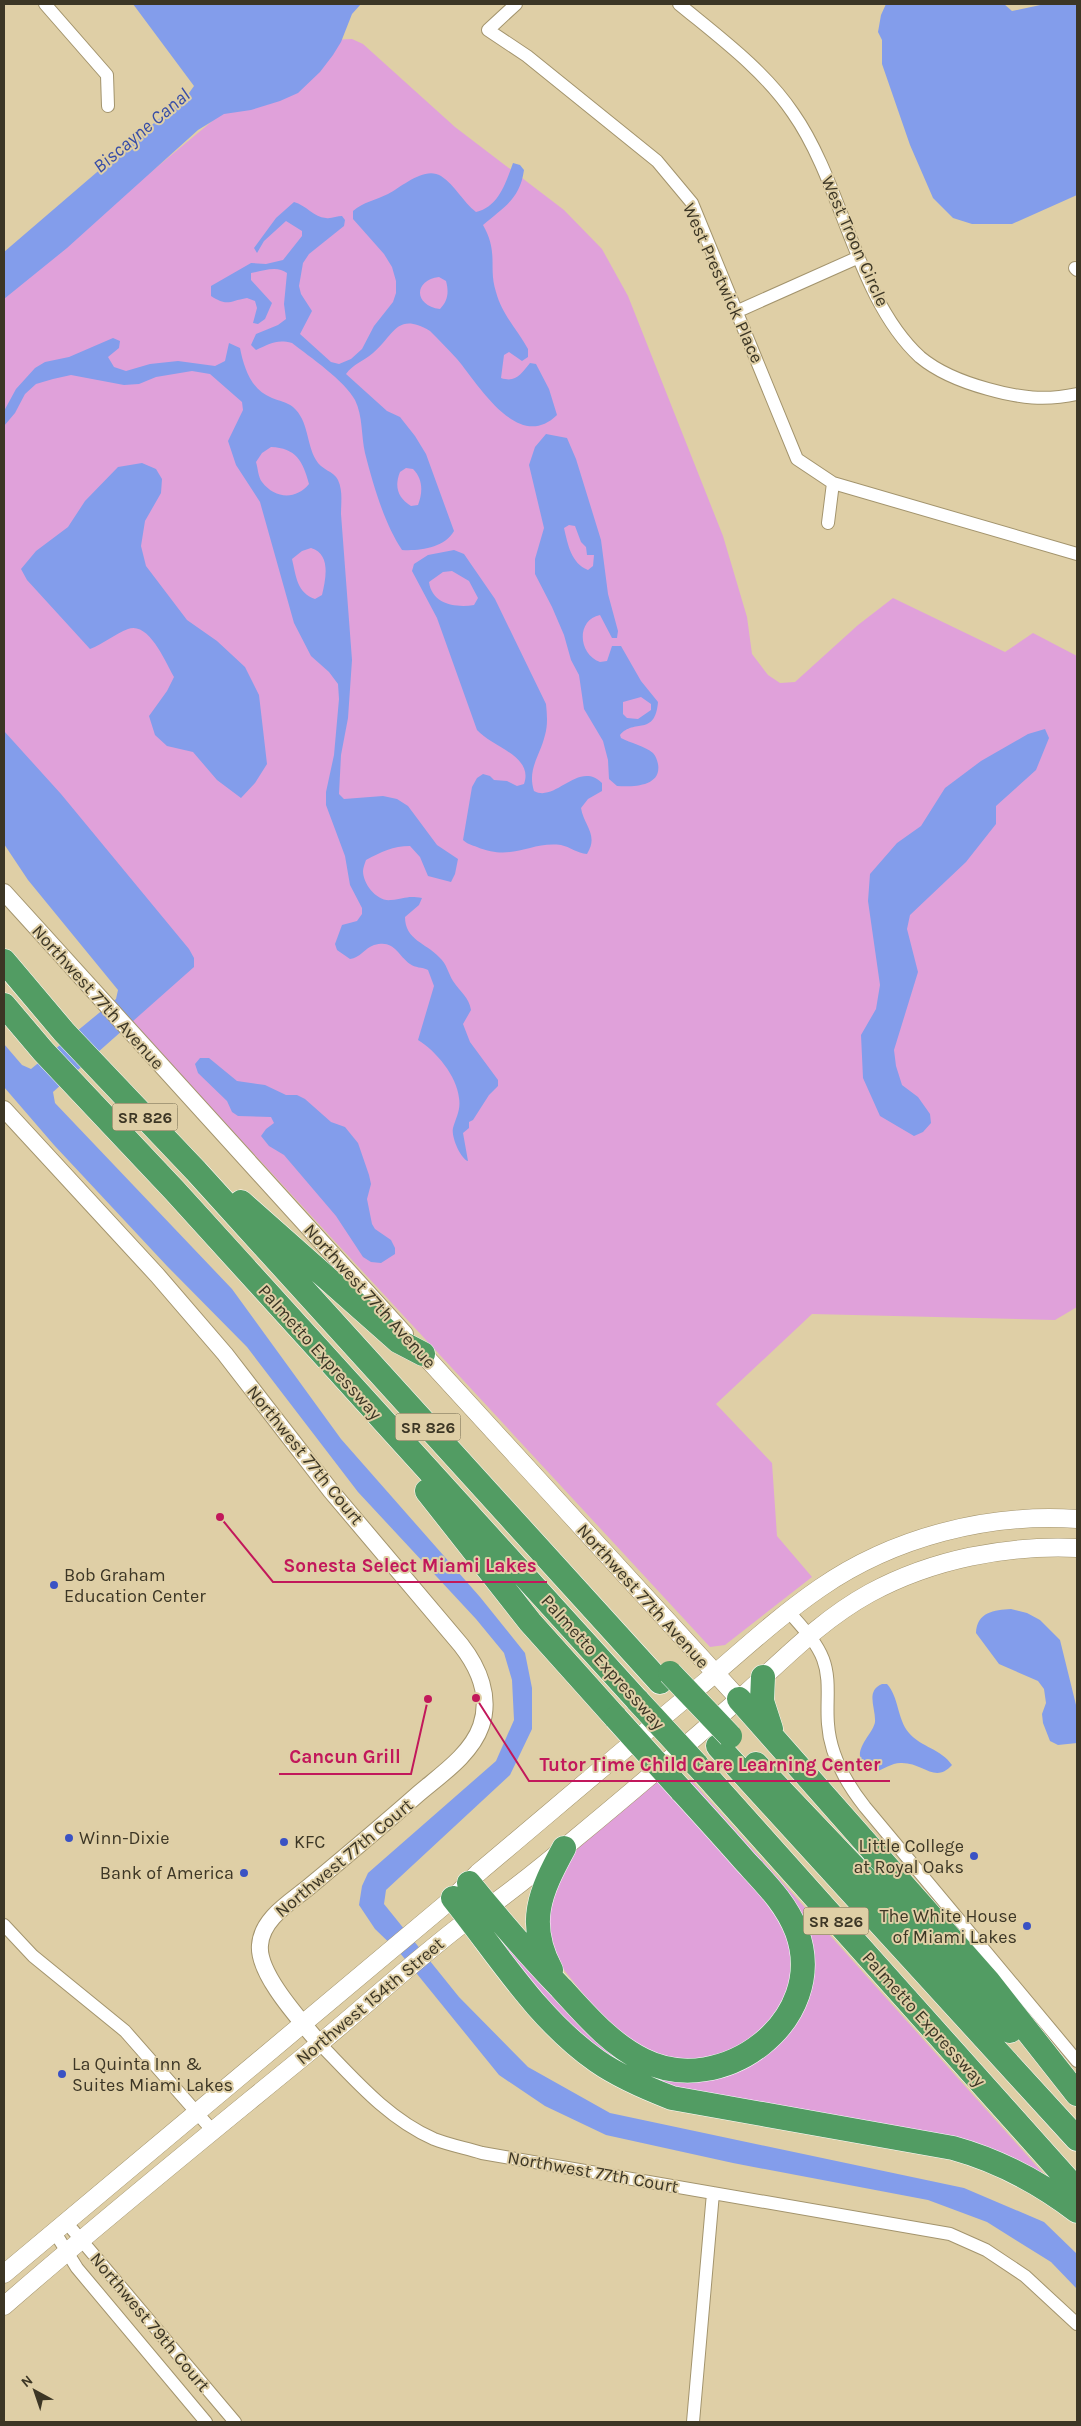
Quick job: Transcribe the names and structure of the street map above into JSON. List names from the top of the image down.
{
  "streets": {
    "highway": ["SR 826", "Palmetto Expressway"],
    "main road": ["Northwest 77th Avenue", "Northwest 154th Street"],
    "street": [
      "West Troon Circle",
      "West Prestwick Place",
      "Northwest 77th Court",
      "Northwest 79th Court"
    ]
  },
  "crossings": [
    ["Northwest 77th Avenue", "Northwest 154th Street"],
    ["Northwest 77th Court", "Northwest 154th Street"],
    ["Northwest 154th Street", "Northwest 79th Court"]
  ],
  "water": ["Biscayne Canal"],
  "places": [
    "Sonesta Select Miami Lakes",
    "Bob Graham Education Center",
    "Tutor Time Child Care Learning Center",
    "Cancun Grill",
    "Winn-Dixie",
    "KFC",
    "Little College at Royal Oaks",
    "Bank of America",
    "The White House of Miami Lakes",
    "La Quinta Inn & Suites Miami Lakes"
  ],
  "north": "top left"
}
